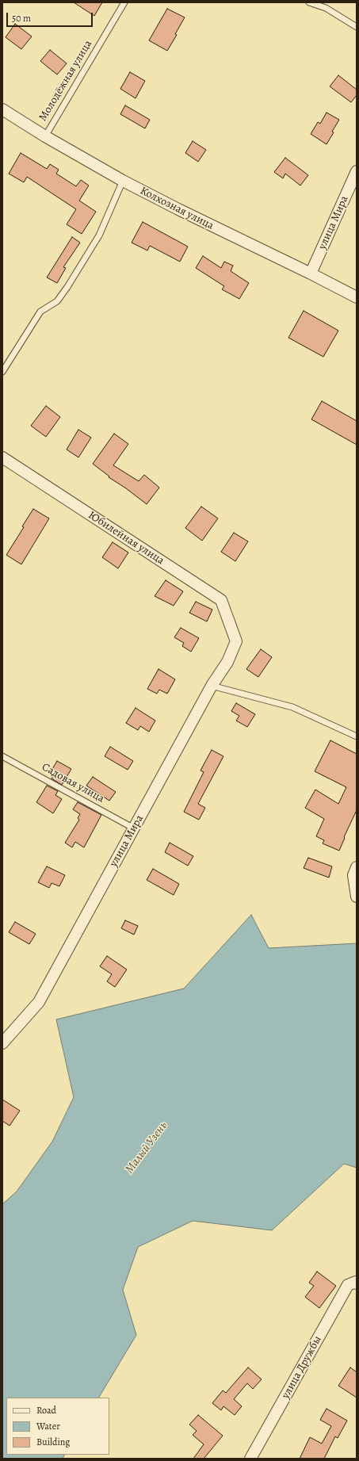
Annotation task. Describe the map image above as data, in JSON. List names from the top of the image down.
{
  "streets": {
    "street": [
      "Колхозная улица",
      "улица Мира",
      "Юбилейная улица",
      "улица Дружбы"
    ],
    "lane": ["Молодёжная улица", "Садовая улица"]
  },
  "crossings": [
    ["Молодёжная улица", "Колхозная улица"],
    ["Колхозная улица", "улица Мира"],
    ["улица Мира", "Юбилейная улица"],
    ["улица Мира", "Садовая улица"]
  ],
  "water": ["Малый Узень"],
  "legend": ["Road", "Water", "Building"],
  "scale_bar": "50 m"
}
